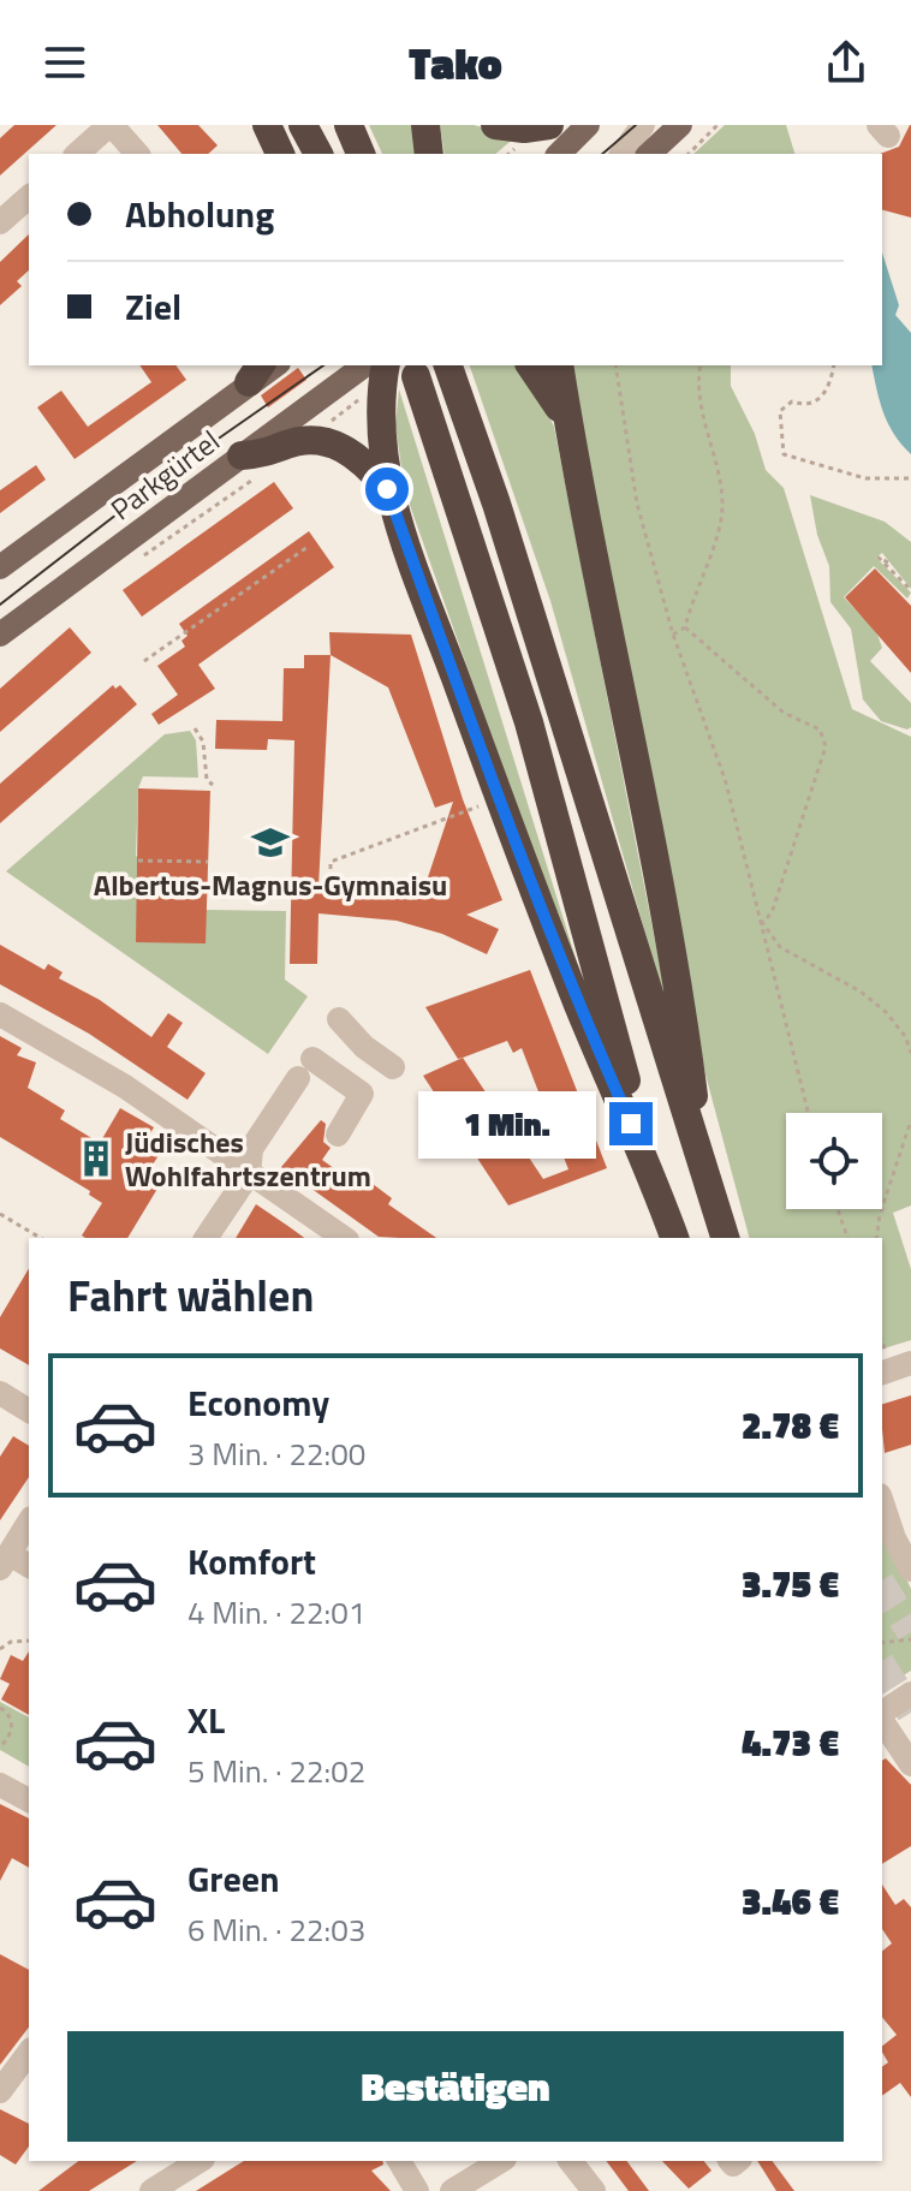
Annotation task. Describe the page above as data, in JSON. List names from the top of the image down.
{
  "streets": {
    "main road": ["Parkgürtel"]
  },
  "places": {
    "school or university": ["Albertus-Magnus-Gymnaisu"],
    "building": ["Jüdisches Wohlfahrtszentrum"]
  },
  "page": {
    "header": "Tako",
    "banner": ["Abholung", "Ziel"],
    "bubble": "1 Min.",
    "heading": "Fahrt wählen",
    "list": [
      {
        "name": "Economy",
        "note": "3 Min. · 22:00",
        "value": "2.78 €"
      },
      {
        "name": "Komfort",
        "note": "4 Min. · 22:01",
        "value": "3.75 €"
      },
      {
        "name": "XL",
        "note": "5 Min. · 22:02",
        "value": "4.73 €"
      },
      {
        "name": "Green",
        "note": "6 Min. · 22:03",
        "value": "3.46 €"
      }
    ],
    "buttons": "Bestätigen"
  }
}
